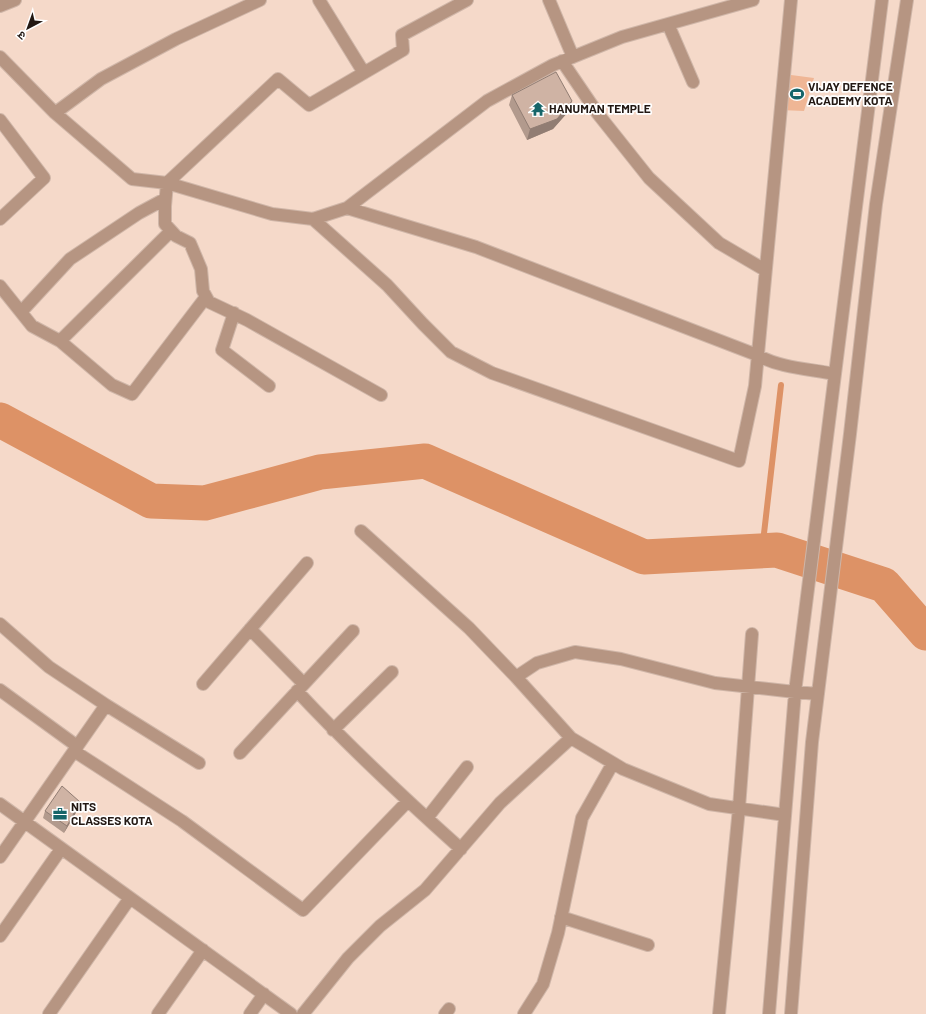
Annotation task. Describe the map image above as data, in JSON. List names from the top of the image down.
{
  "places": {
    "sports": ["VIJAY DEFENCE ACADEMY KOTA"],
    "temple": ["HANUMAN TEMPLE"],
    "office": ["NITS CLASSES KOTA"]
  },
  "north": "bottom left"
}
